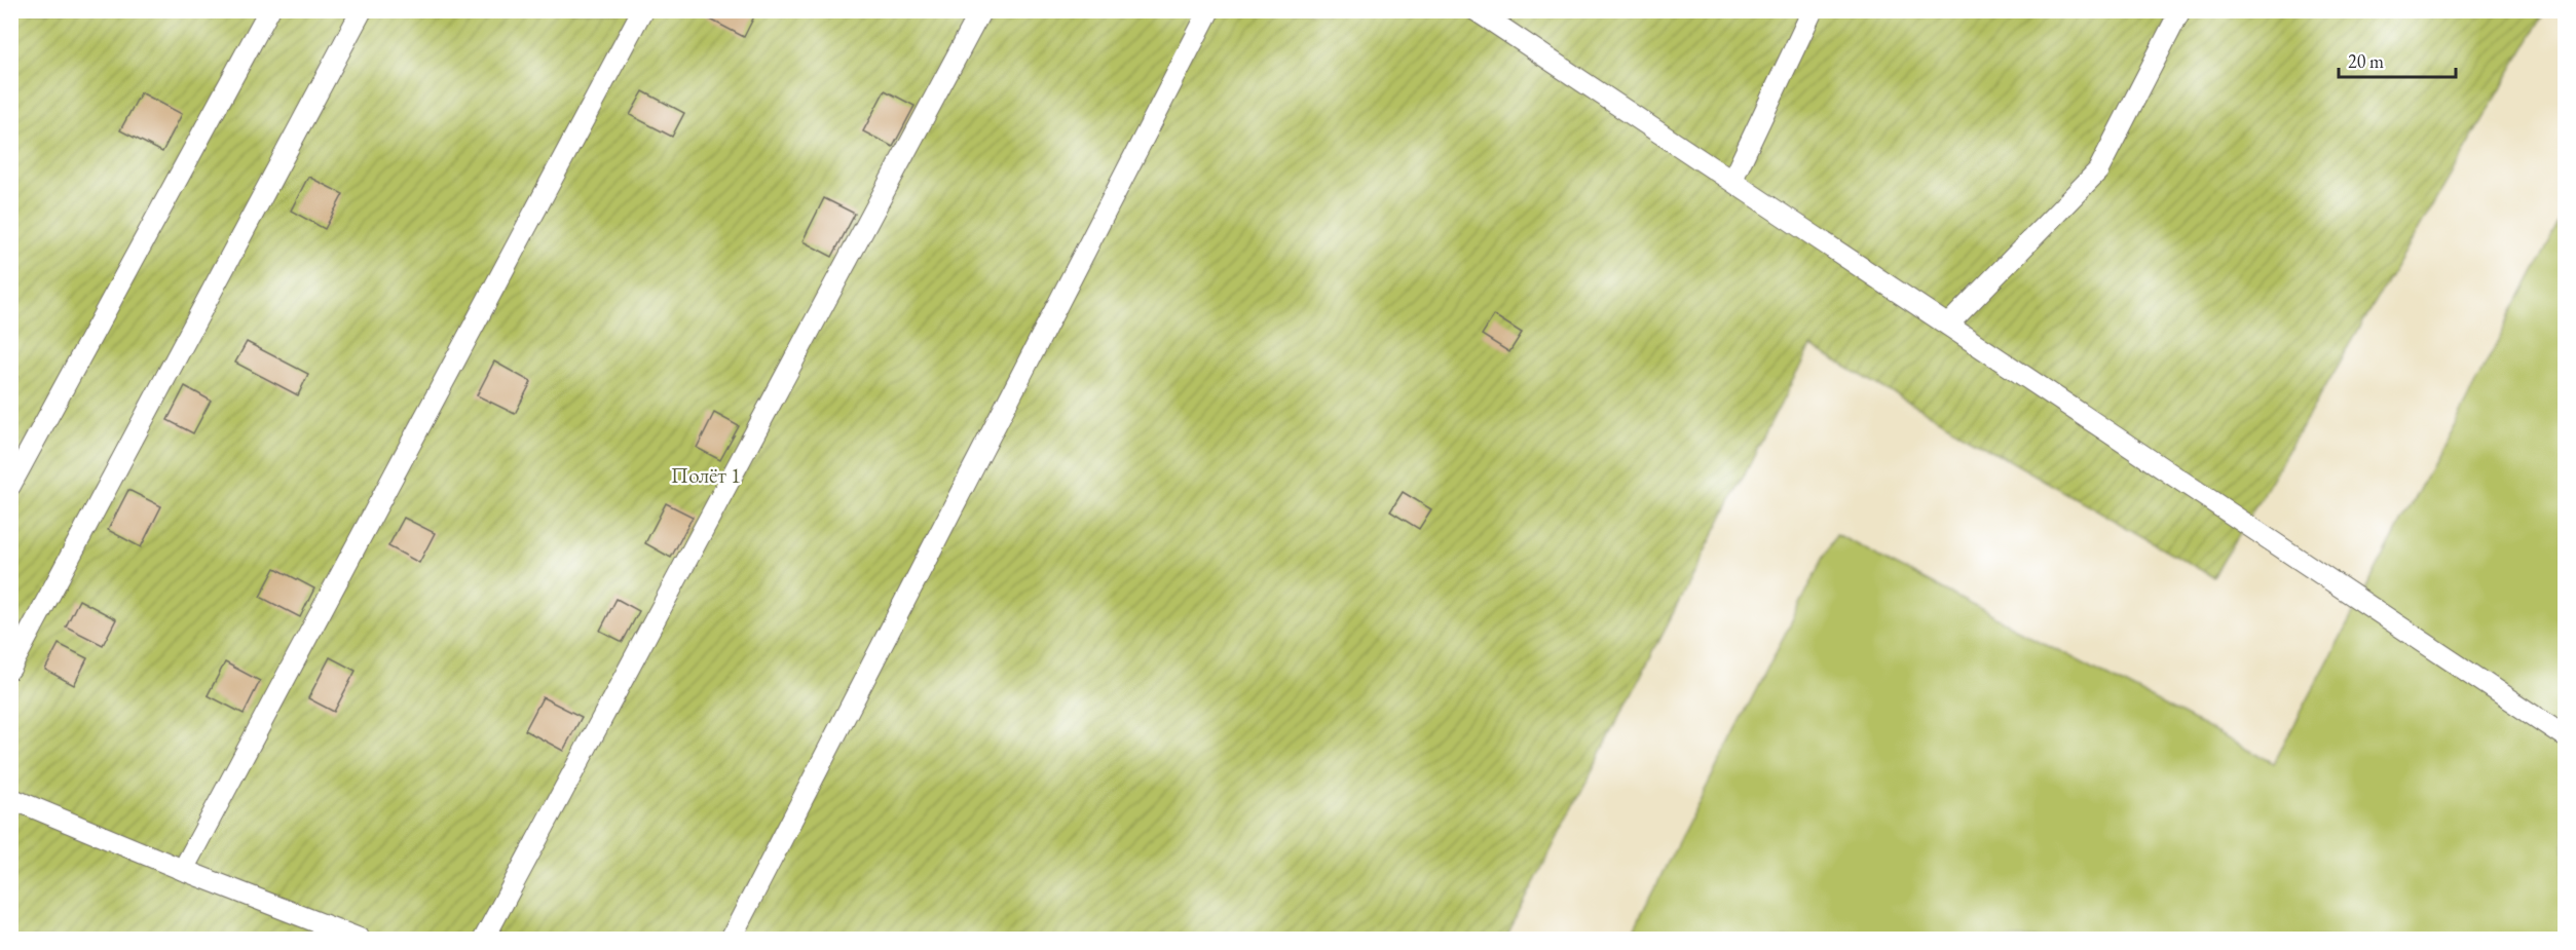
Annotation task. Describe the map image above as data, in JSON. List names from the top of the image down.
{
  "parks": ["Полёт 1"],
  "scale_bar": "20 m"
}
